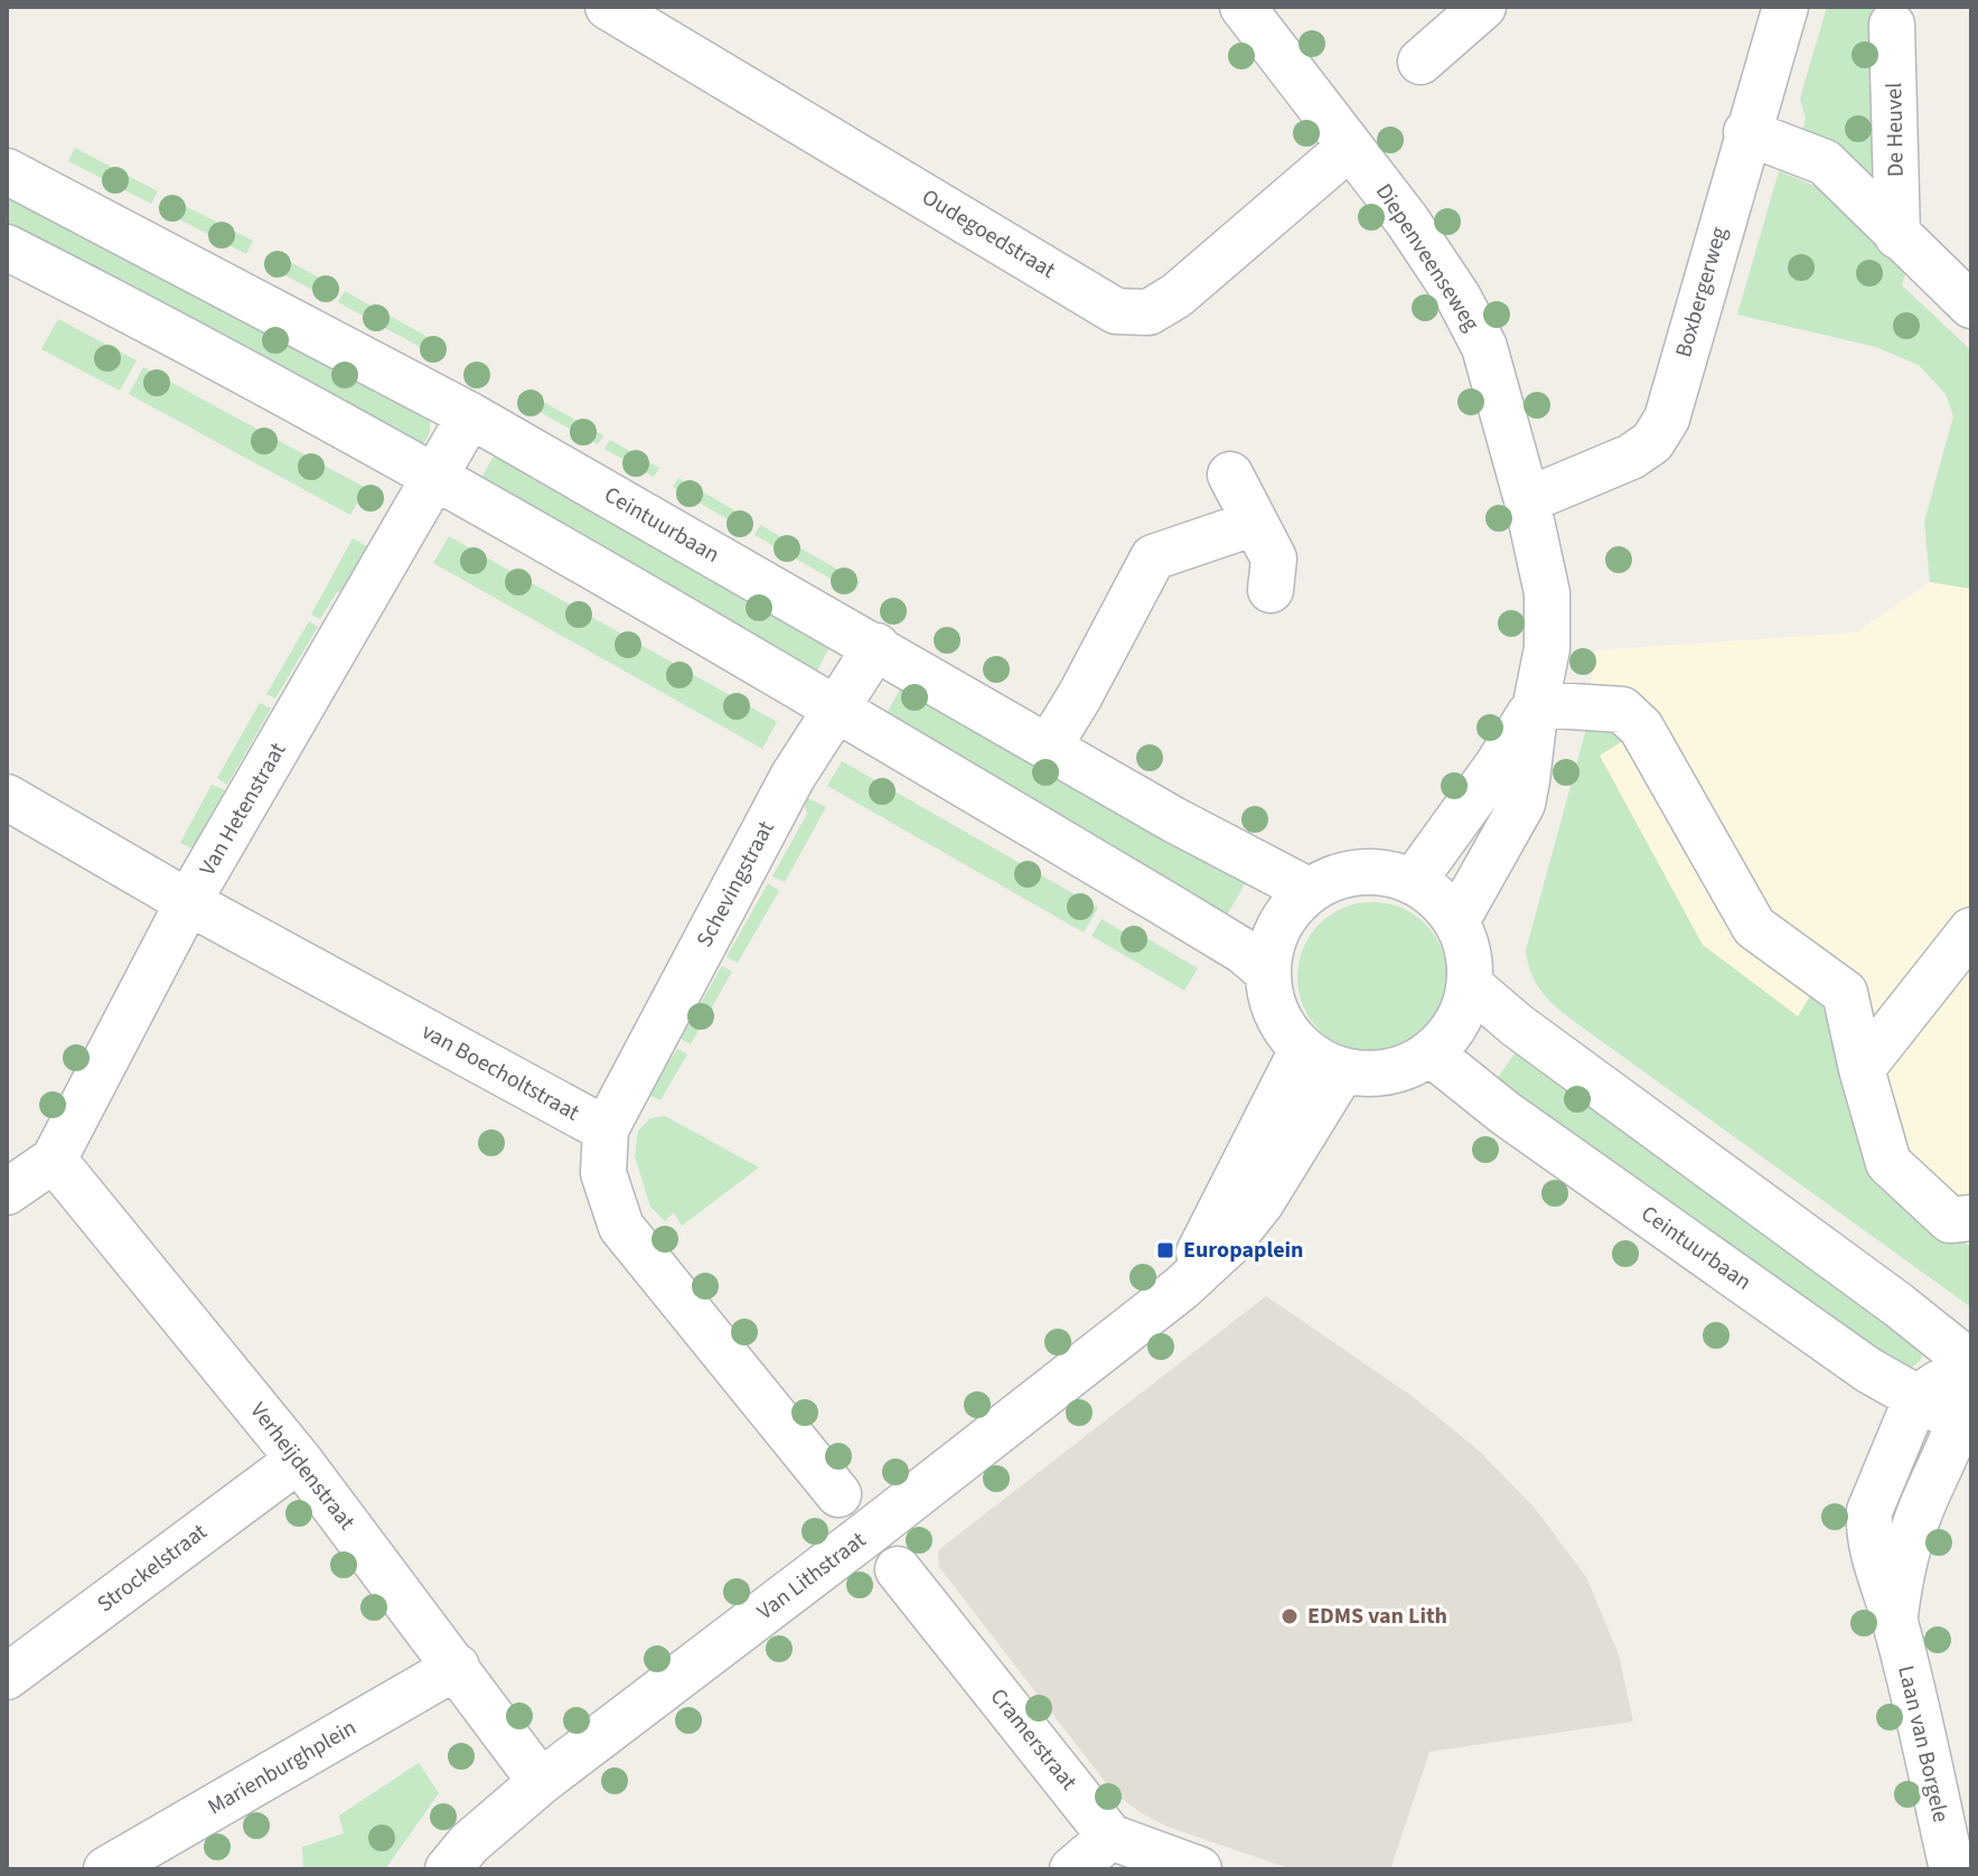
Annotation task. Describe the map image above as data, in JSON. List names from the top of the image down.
{
  "streets": {
    "street": [
      "De Heuvel",
      "Oudegoedstraat",
      "Diepenveenseweg",
      "Boxbergerweg",
      "Ceintuurbaan",
      "Van Hetenstraat",
      "Schevingstraat",
      "van Boecholtstraat",
      "Verheijdenstraat",
      "Strockelstraat",
      "Van Lithstraat",
      "Cramerstraat",
      "Laan van Borgele",
      "Marienburghplein"
    ]
  },
  "crossings": [
    ["De Heuvel", "Boxbergerweg"],
    ["Oudegoedstraat", "Diepenveenseweg"],
    ["Diepenveenseweg", "Boxbergerweg"],
    ["Diepenveenseweg", "Ceintuurbaan"],
    ["Diepenveenseweg", "Van Lithstraat"],
    ["Ceintuurbaan", "Van Hetenstraat"],
    ["Ceintuurbaan", "Schevingstraat"],
    ["Ceintuurbaan", "Van Lithstraat"],
    ["Ceintuurbaan", "Laan van Borgele"],
    ["Van Hetenstraat", "van Boecholtstraat"],
    ["Van Hetenstraat", "Verheijdenstraat"],
    ["Schevingstraat", "van Boecholtstraat"],
    ["Verheijdenstraat", "Strockelstraat"],
    ["Verheijdenstraat", "Van Lithstraat"],
    ["Verheijdenstraat", "Marienburghplein"]
  ],
  "places": {
    "transit": ["Europaplein"],
    "other": ["EDMS van Lith"]
  }
}
